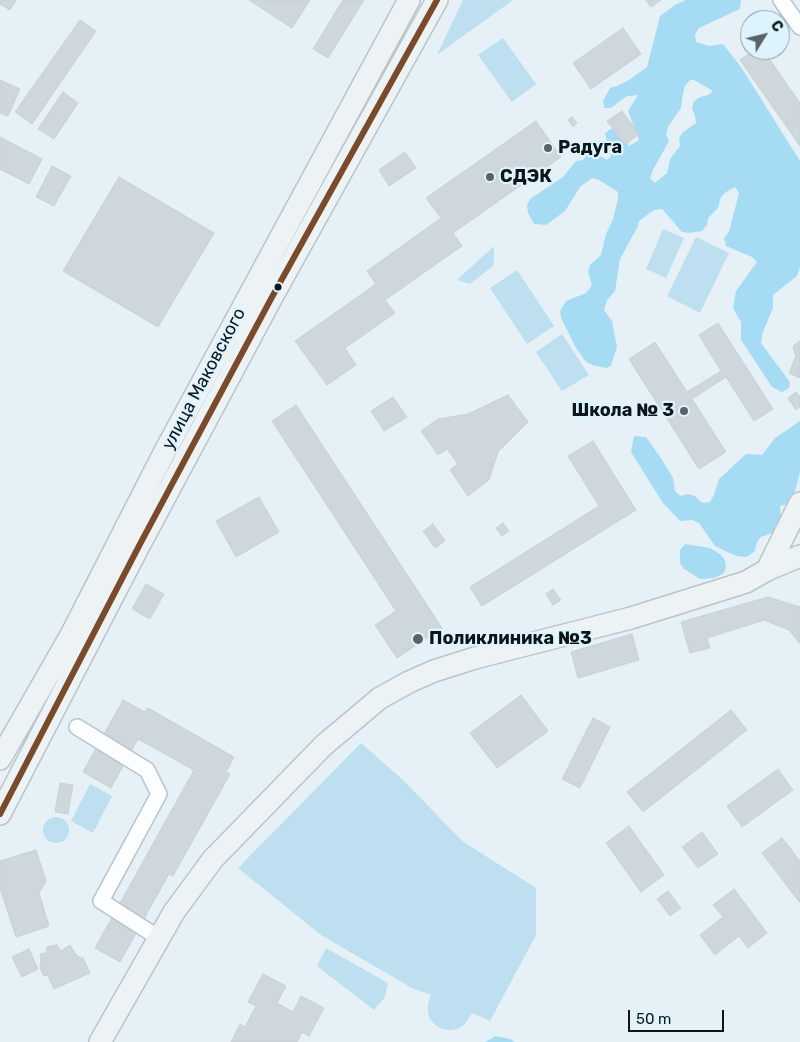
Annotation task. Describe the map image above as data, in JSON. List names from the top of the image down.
{
  "streets": {
    "main road": ["улица Маковского"]
  },
  "places": [
    "Радуга",
    "СДЭК",
    "Школа № 3",
    "Поликлиника №3"
  ],
  "scale_bar": "50 m",
  "north": "top right"
}
